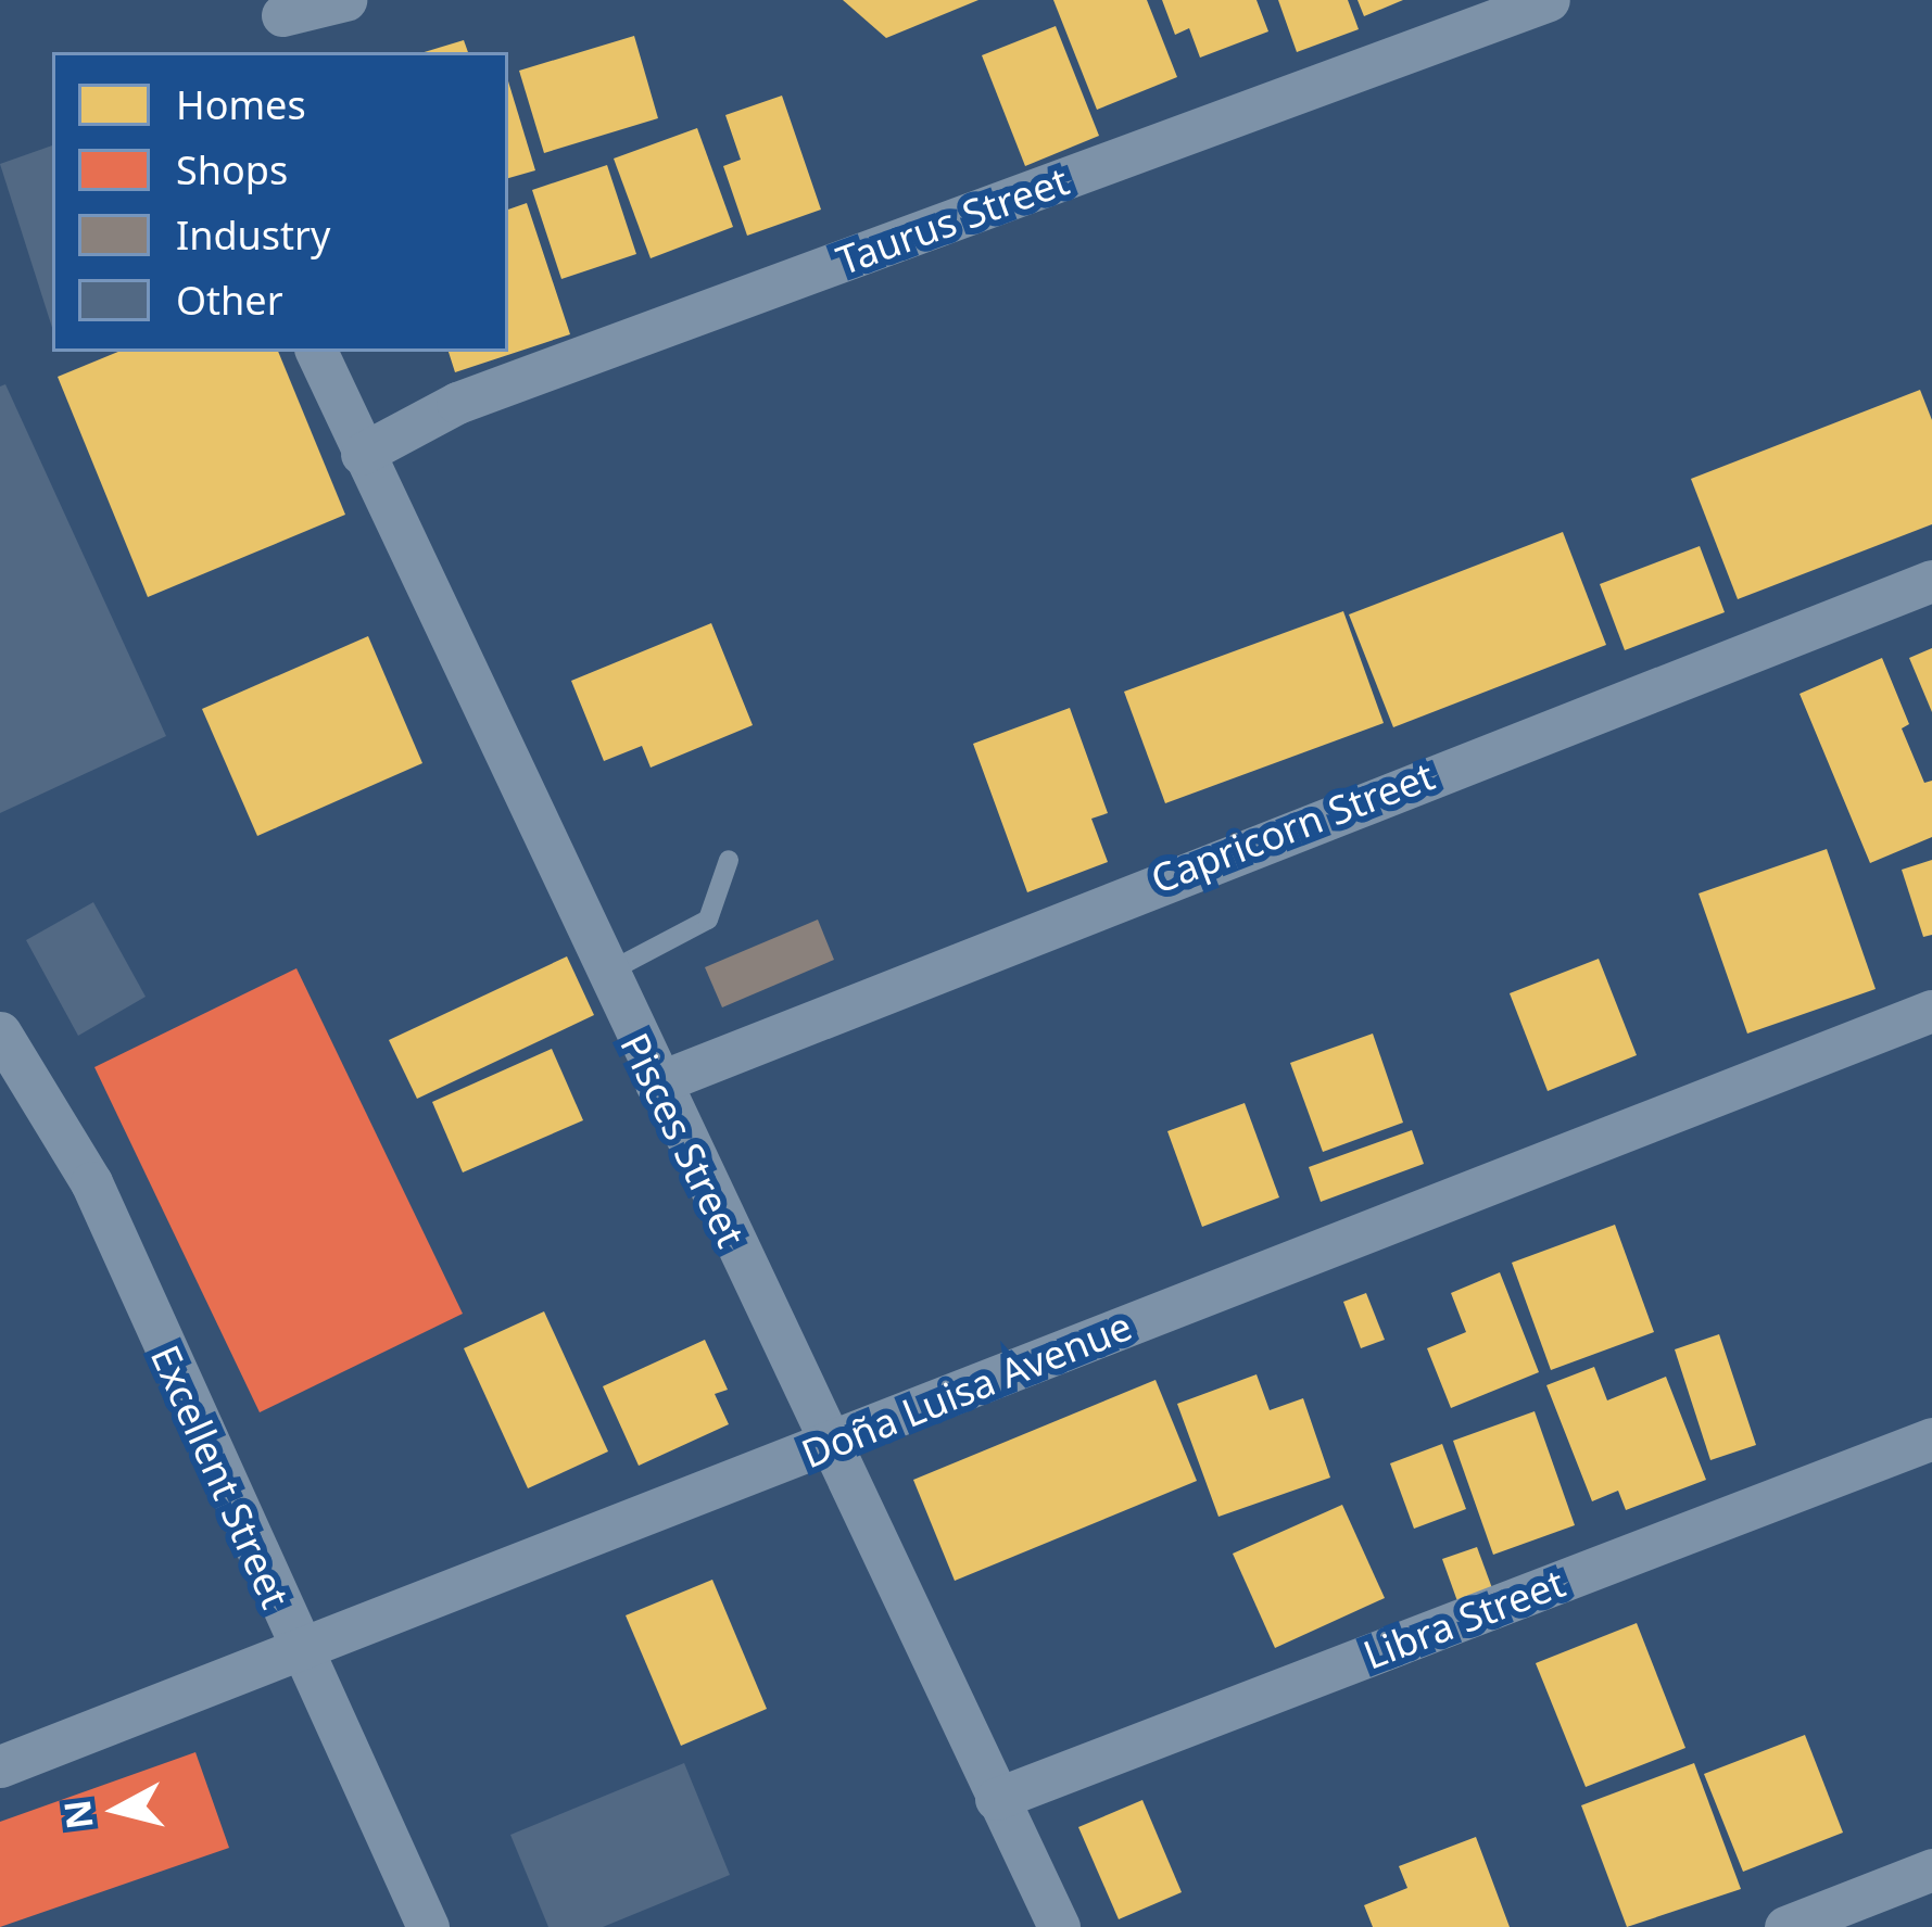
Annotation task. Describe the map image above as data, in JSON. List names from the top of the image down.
{
  "streets": {
    "street": [
      "Taurus Street",
      "Capricorn Street",
      "Pisces Street",
      "Doña Luisa Avenue",
      "Excellent Street",
      "Libra Street"
    ]
  },
  "crossings": [
    ["Taurus Street", "Pisces Street"],
    ["Capricorn Street", "Pisces Street"],
    ["Pisces Street", "Doña Luisa Avenue"],
    ["Pisces Street", "Libra Street"],
    ["Doña Luisa Avenue", "Excellent Street"]
  ],
  "legend": [
    "Homes",
    "Shops",
    "Industry",
    "Other"
  ],
  "north": "left"
}
